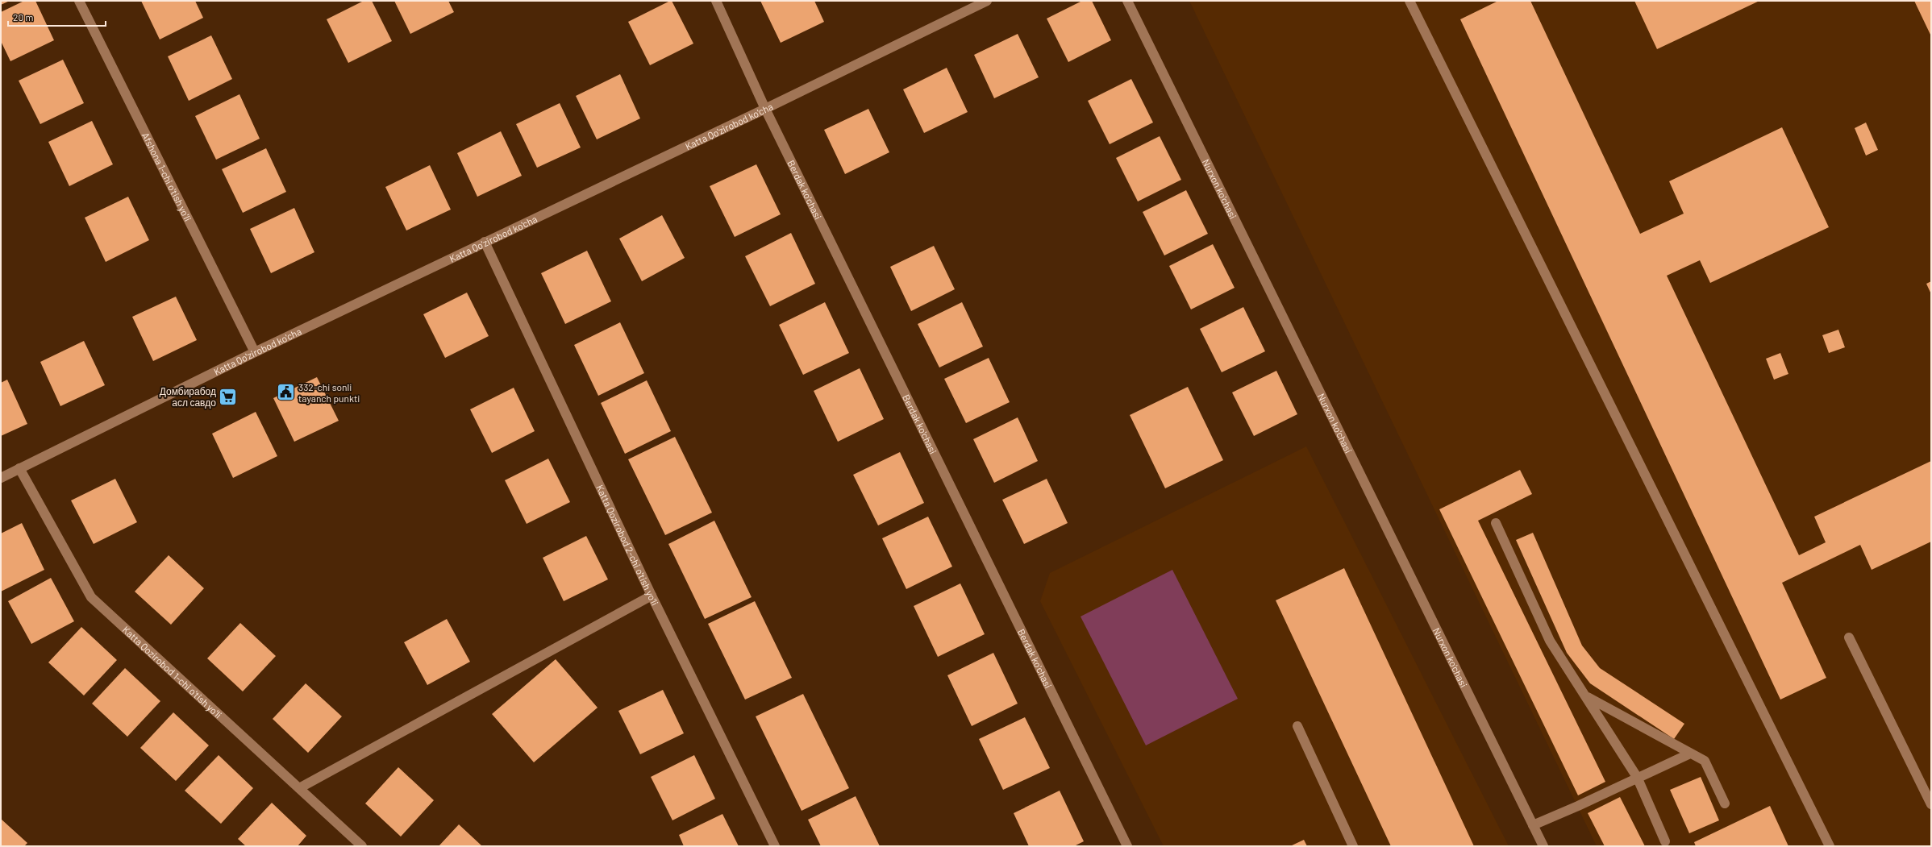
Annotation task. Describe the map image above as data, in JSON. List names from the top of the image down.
{
  "streets": {
    "street": [
      "Katta Qo'zirobod ko'cha",
      "Afshona 1-chi o'tish yo'li",
      "Berdak ko'chasi",
      "Nurxon ko'chasi",
      "Katta Qozirobod 2-chi o'tish yo'li",
      "Katta Qozirobod 1-chi o'tish yo'li"
    ]
  },
  "crossings": [
    ["Katta Qo'zirobod ko'cha", "Afshona 1-chi o'tish yo'li"],
    ["Katta Qo'zirobod ko'cha", "Berdak ko'chasi"],
    ["Katta Qo'zirobod ko'cha", "Katta Qozirobod 2-chi o'tish yo'li"],
    ["Katta Qo'zirobod ko'cha", "Katta Qozirobod 1-chi o'tish yo'li"]
  ],
  "places": {
    "public building": ["332-chi sonli tayanch punkti"],
    "supermarket": ["Домбирабод асл савдо"]
  },
  "scale_bar": "20 m"
}
